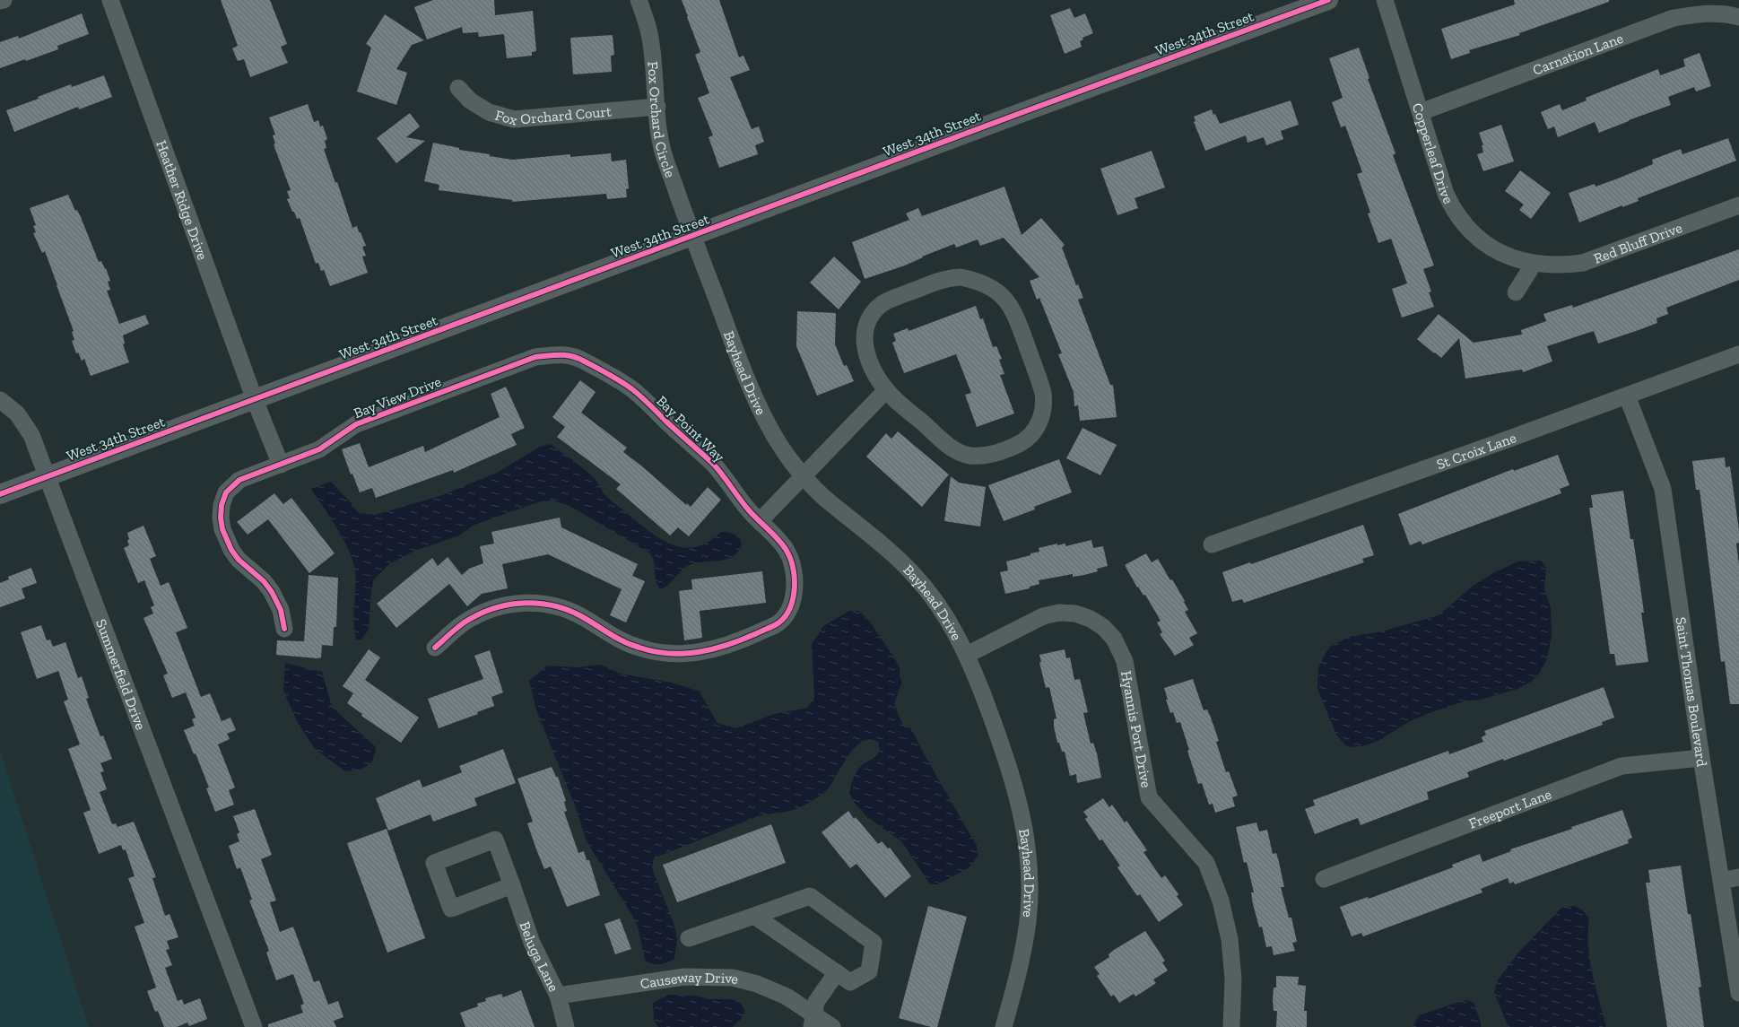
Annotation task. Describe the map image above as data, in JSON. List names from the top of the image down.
{
  "streets": {
    "street": [
      "West 34th Street",
      "Carnation Lane",
      "Fox Orchard Court",
      "Fox Orchard Circle",
      "Copperleaf Drive",
      "Heather Ridge Drive",
      "Red Bluff Drive",
      "Bayhead Drive",
      "Bay View Drive",
      "Bay Point Way",
      "St Croix Lane",
      "Summerfield Drive",
      "Saint Thomas Boulevard",
      "Hyannis Port Drive",
      "Freeport Lane",
      "Beluga Lane",
      "Causeway Drive"
    ]
  },
  "crossings": [
    ["West 34th Street", "Fox Orchard Circle"],
    ["West 34th Street", "Heather Ridge Drive"],
    ["West 34th Street", "Bayhead Drive"],
    ["West 34th Street", "Summerfield Drive"],
    ["Carnation Lane", "Copperleaf Drive"],
    ["Fox Orchard Court", "Fox Orchard Circle"],
    ["Fox Orchard Circle", "Bayhead Drive"],
    ["Copperleaf Drive", "Red Bluff Drive"],
    ["Bayhead Drive", "Hyannis Port Drive"],
    ["Bay View Drive", "Bay Point Way"],
    ["St Croix Lane", "Saint Thomas Boulevard"],
    ["Saint Thomas Boulevard", "Freeport Lane"],
    ["Beluga Lane", "Causeway Drive"]
  ]
}
